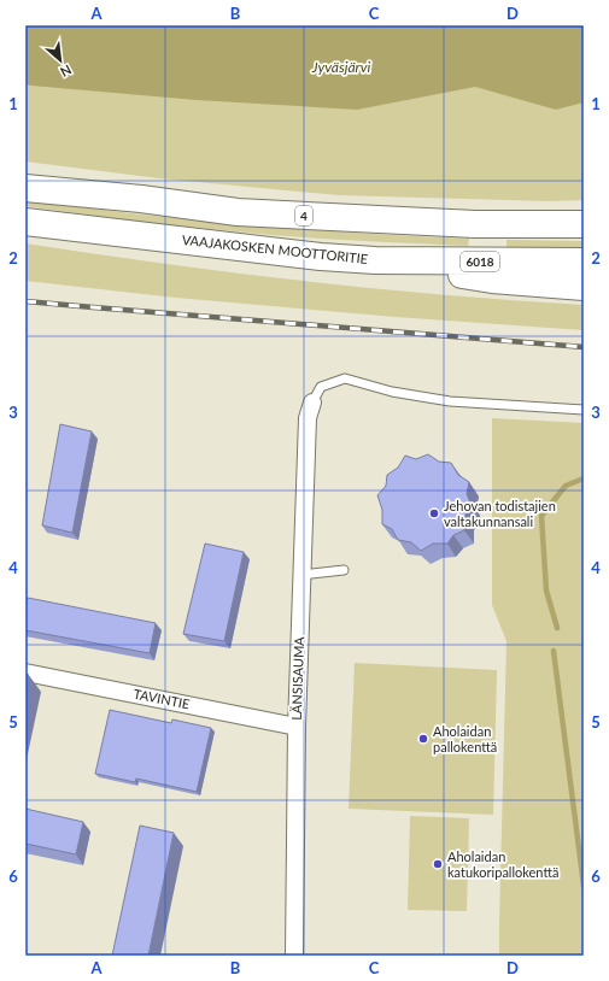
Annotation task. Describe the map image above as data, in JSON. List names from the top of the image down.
{
  "streets": {
    "highway": ["4", "VAAJAKOSKEN MOOTTORITIE", "6018"],
    "street": ["LÄNSISAUMA", "TAVINTIE"]
  },
  "crossings": [
    ["LÄNSISAUMA", "TAVINTIE"]
  ],
  "water": ["Jyväsjärvi"],
  "places": ["Jehovan todistajien valtakunnansali", "Aholaidan pallokenttä", "Aholaidan katukoripallokenttä"],
  "north": "bottom right",
  "grid": {
    "columns": [
      "A",
      "B",
      "C",
      "D"
    ],
    "rows": [
      "1",
      "2",
      "3",
      "4",
      "5",
      "6"
    ]
  }
}
